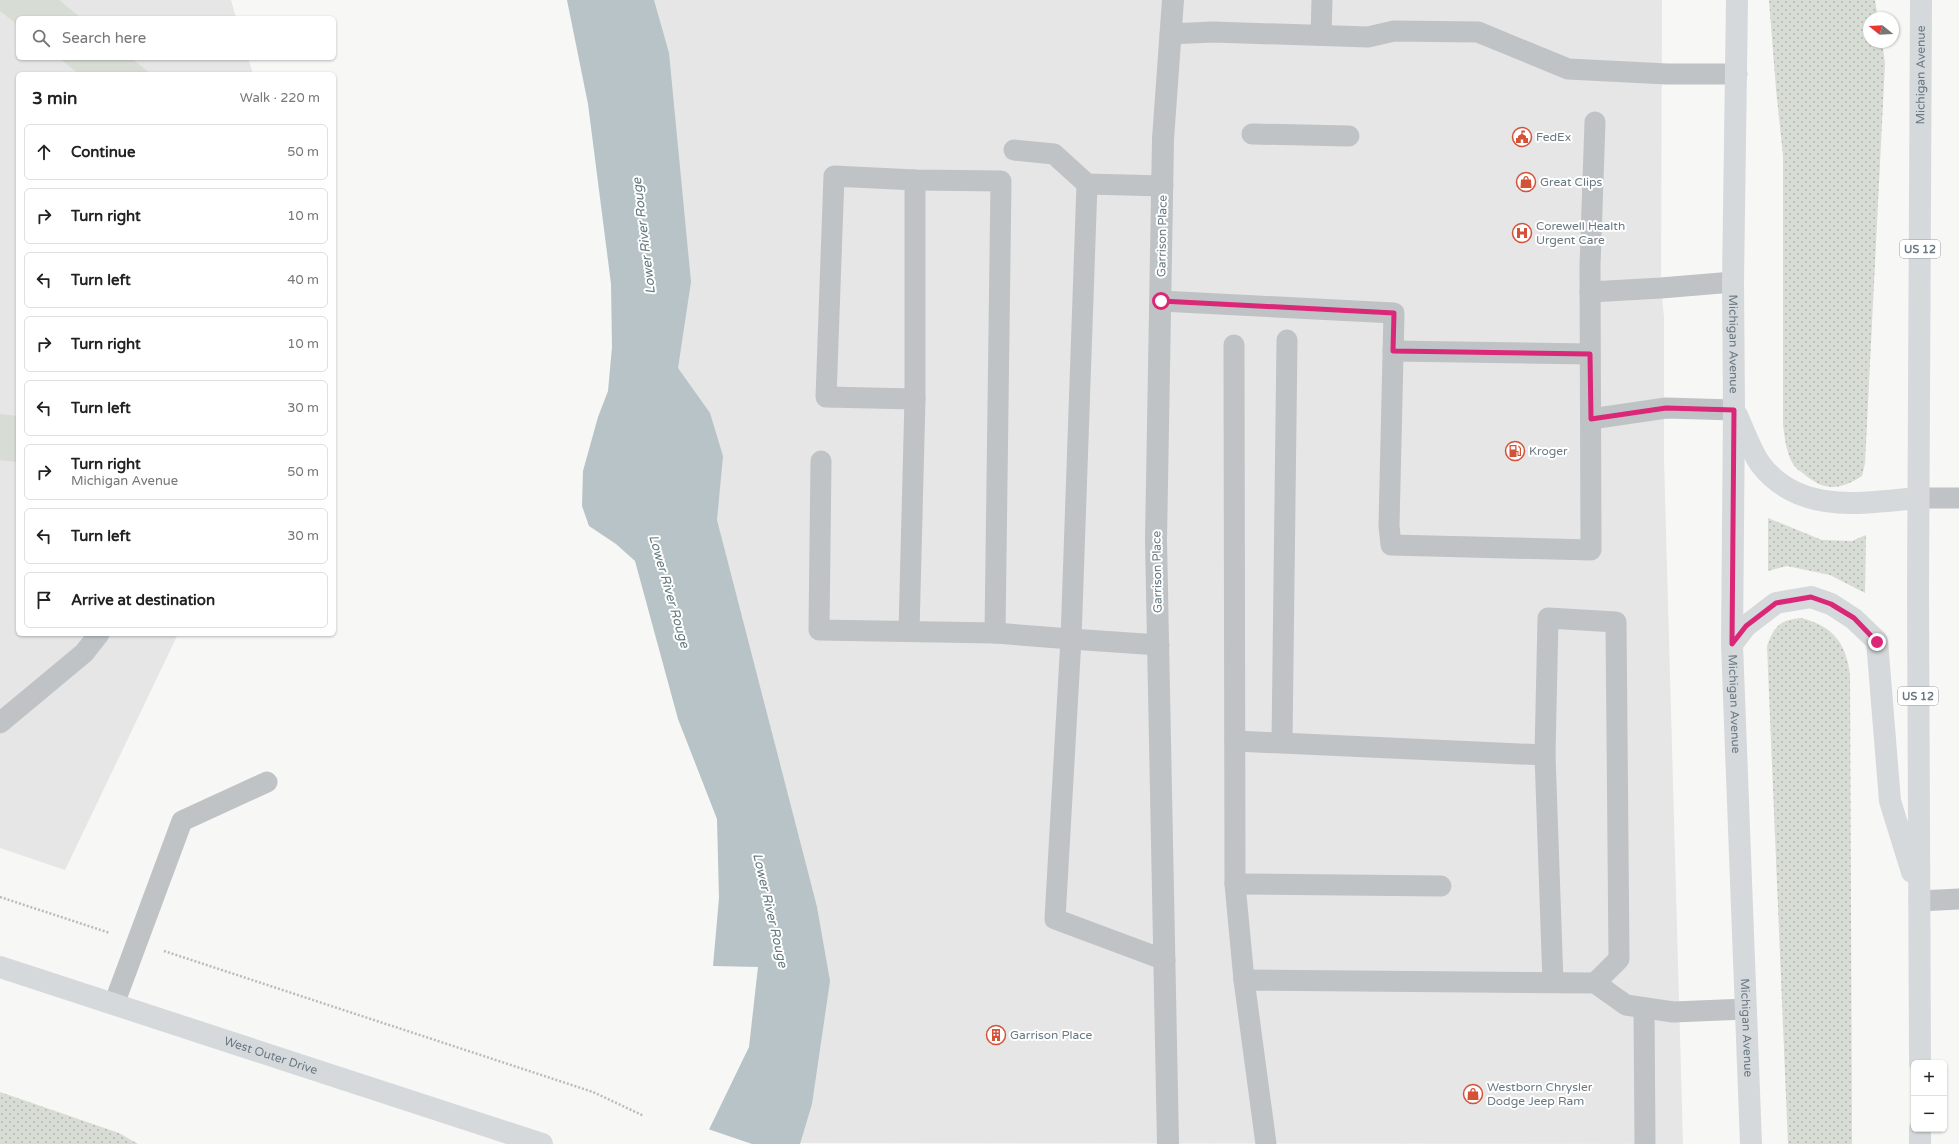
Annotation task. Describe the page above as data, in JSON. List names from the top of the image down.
{
  "streets": {
    "main road": ["Michigan Avenue", "US 12", "West Outer Drive"],
    "street": ["Garrison Place"]
  },
  "water": ["Lower River Rouge"],
  "places": {
    "public building": ["FedEx"],
    "shop": ["Great Clips", "Westborn Chrysler Dodge Jeep Ram"],
    "hospital": ["Corewell Health Urgent Care"],
    "fuel station": ["Kroger"],
    "building": ["Garrison Place"]
  },
  "north": "left",
  "page": {
    "search": "Search here",
    "heading": ["3 min", "Walk · 220 m"],
    "list": [
      ["Continue", "50 m"],
      ["Turn right", "10 m"],
      ["Turn left", "40 m"],
      ["Turn right", "10 m"],
      ["Turn left", "30 m"],
      ["Turn right", "Michigan Avenue", "50 m"],
      ["Turn left", "30 m"],
      "Arrive at destination"
    ],
    "map_buttons": ["+", "−"]
  }
}
